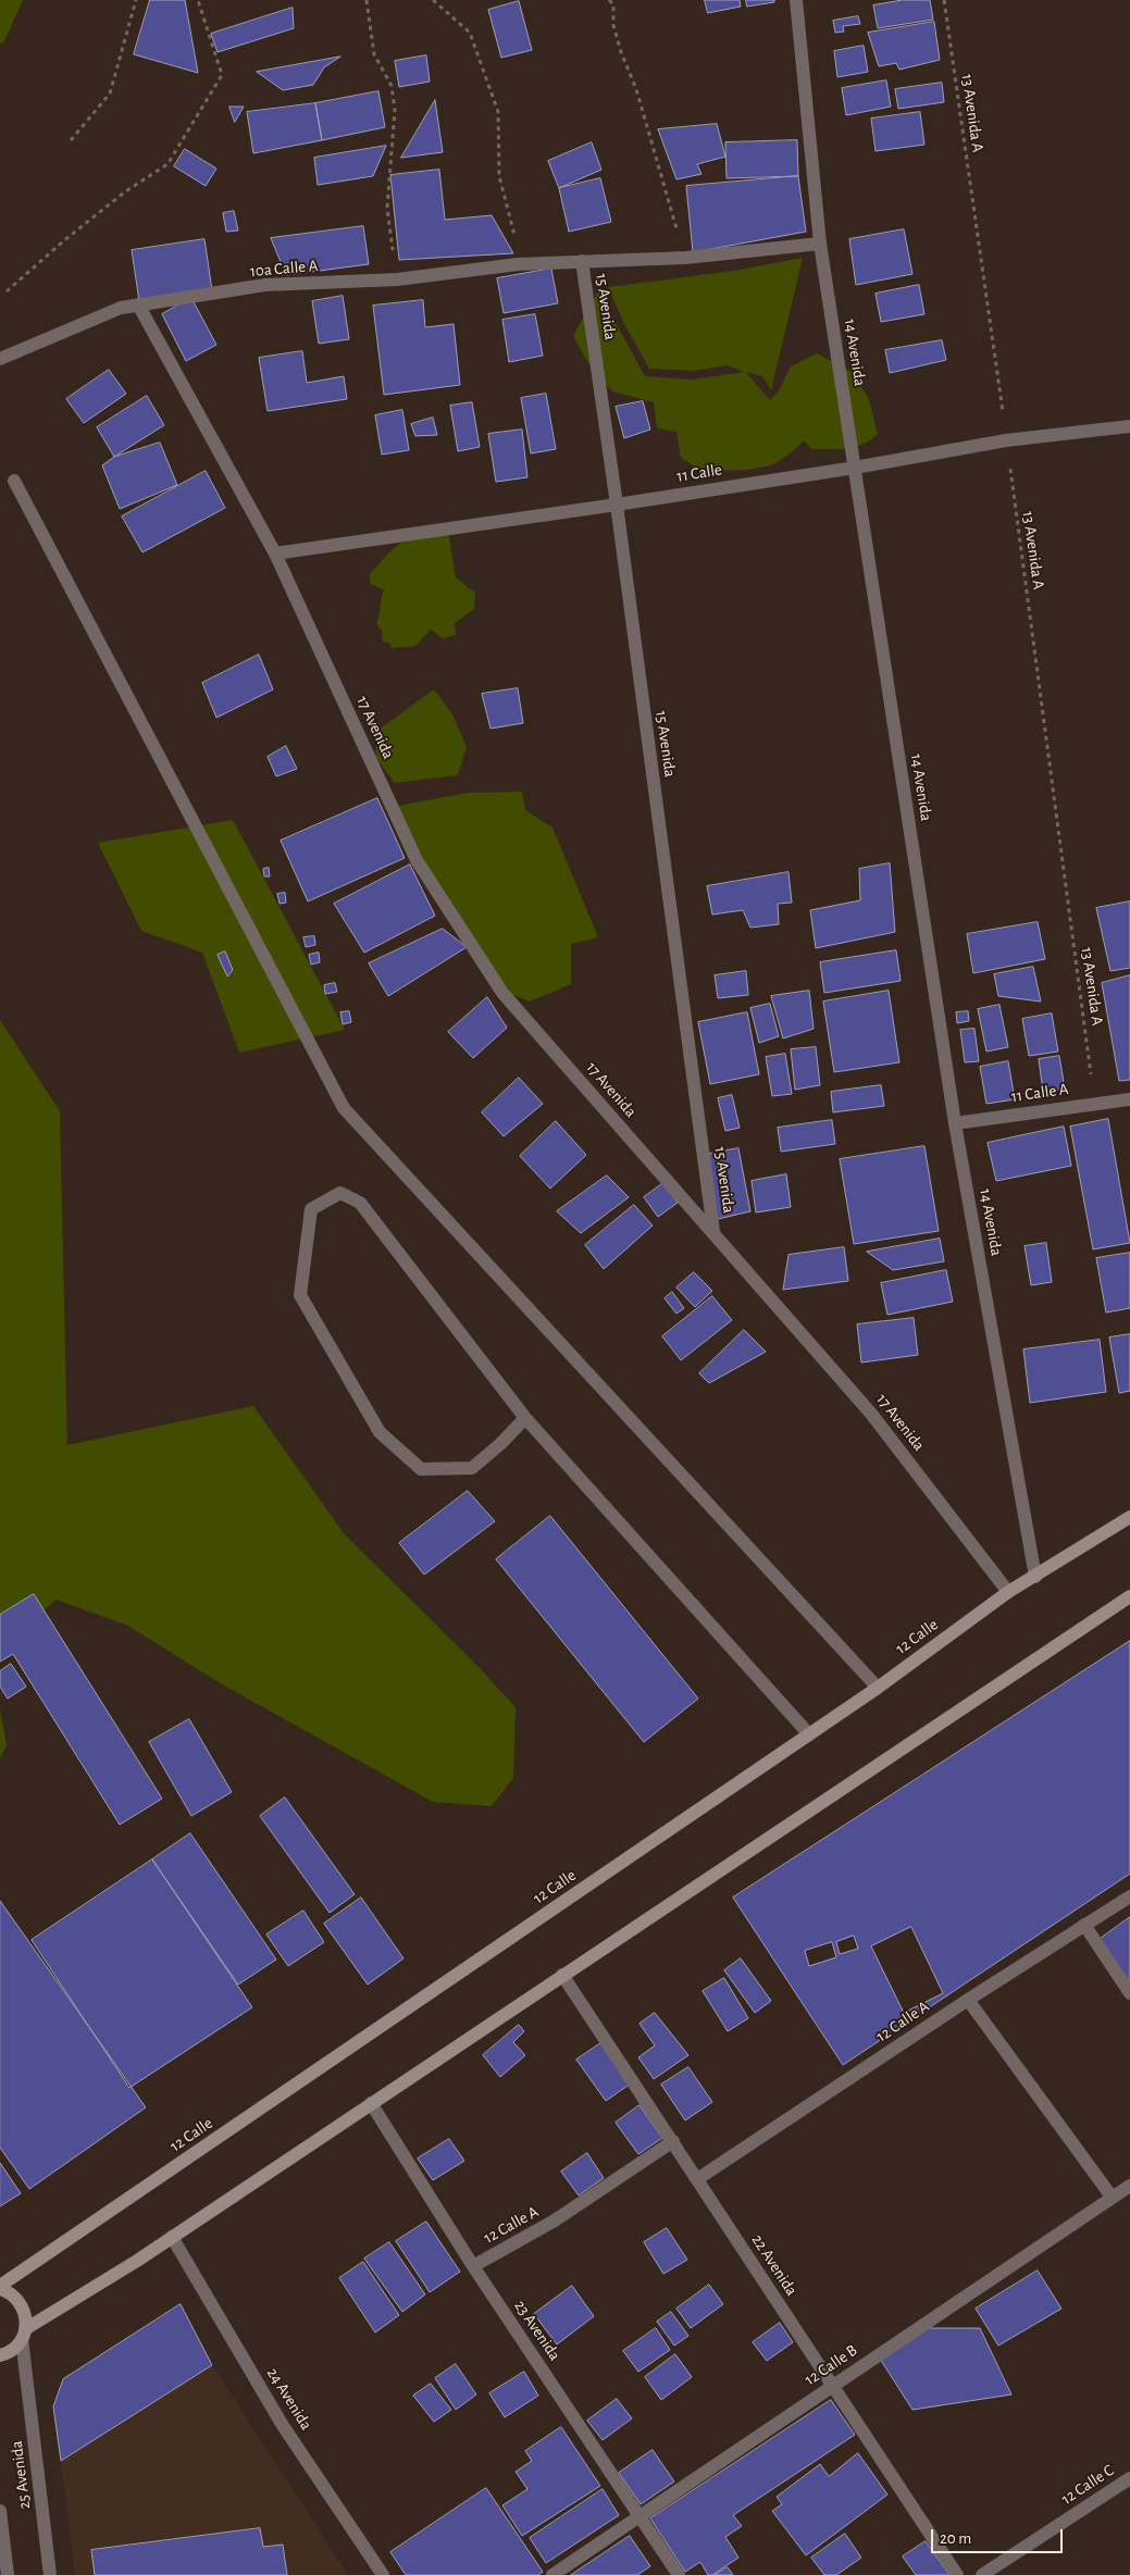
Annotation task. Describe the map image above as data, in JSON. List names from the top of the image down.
{
  "streets": {
    "main road": ["12 Calle"],
    "street": [
      "10a Calle A",
      "15 Avenida",
      "14 Avenida",
      "11 Calle",
      "17 Avenida",
      "11 Calle A",
      "12 Calle A",
      "22 Avenida",
      "23 Avenida",
      "12 Calle B",
      "24 Avenida",
      "25 Avenida",
      "12 Calle C"
    ],
    "path": ["13 Avenida A"]
  },
  "crossings": [
    ["13 Avenida A", "11 Calle"],
    ["13 Avenida A", "11 Calle A"],
    ["10a Calle A", "15 Avenida"],
    ["10a Calle A", "14 Avenida"],
    ["10a Calle A", "17 Avenida"],
    ["15 Avenida", "11 Calle"],
    ["15 Avenida", "17 Avenida"],
    ["14 Avenida", "11 Calle"],
    ["14 Avenida", "11 Calle A"],
    ["14 Avenida", "12 Calle"],
    ["11 Calle", "17 Avenida"],
    ["17 Avenida", "12 Calle"],
    ["12 Calle A", "22 Avenida"],
    ["12 Calle A", "23 Avenida"],
    ["22 Avenida", "12 Calle B"],
    ["23 Avenida", "12 Calle B"]
  ],
  "scale_bar": "20 m"
}
